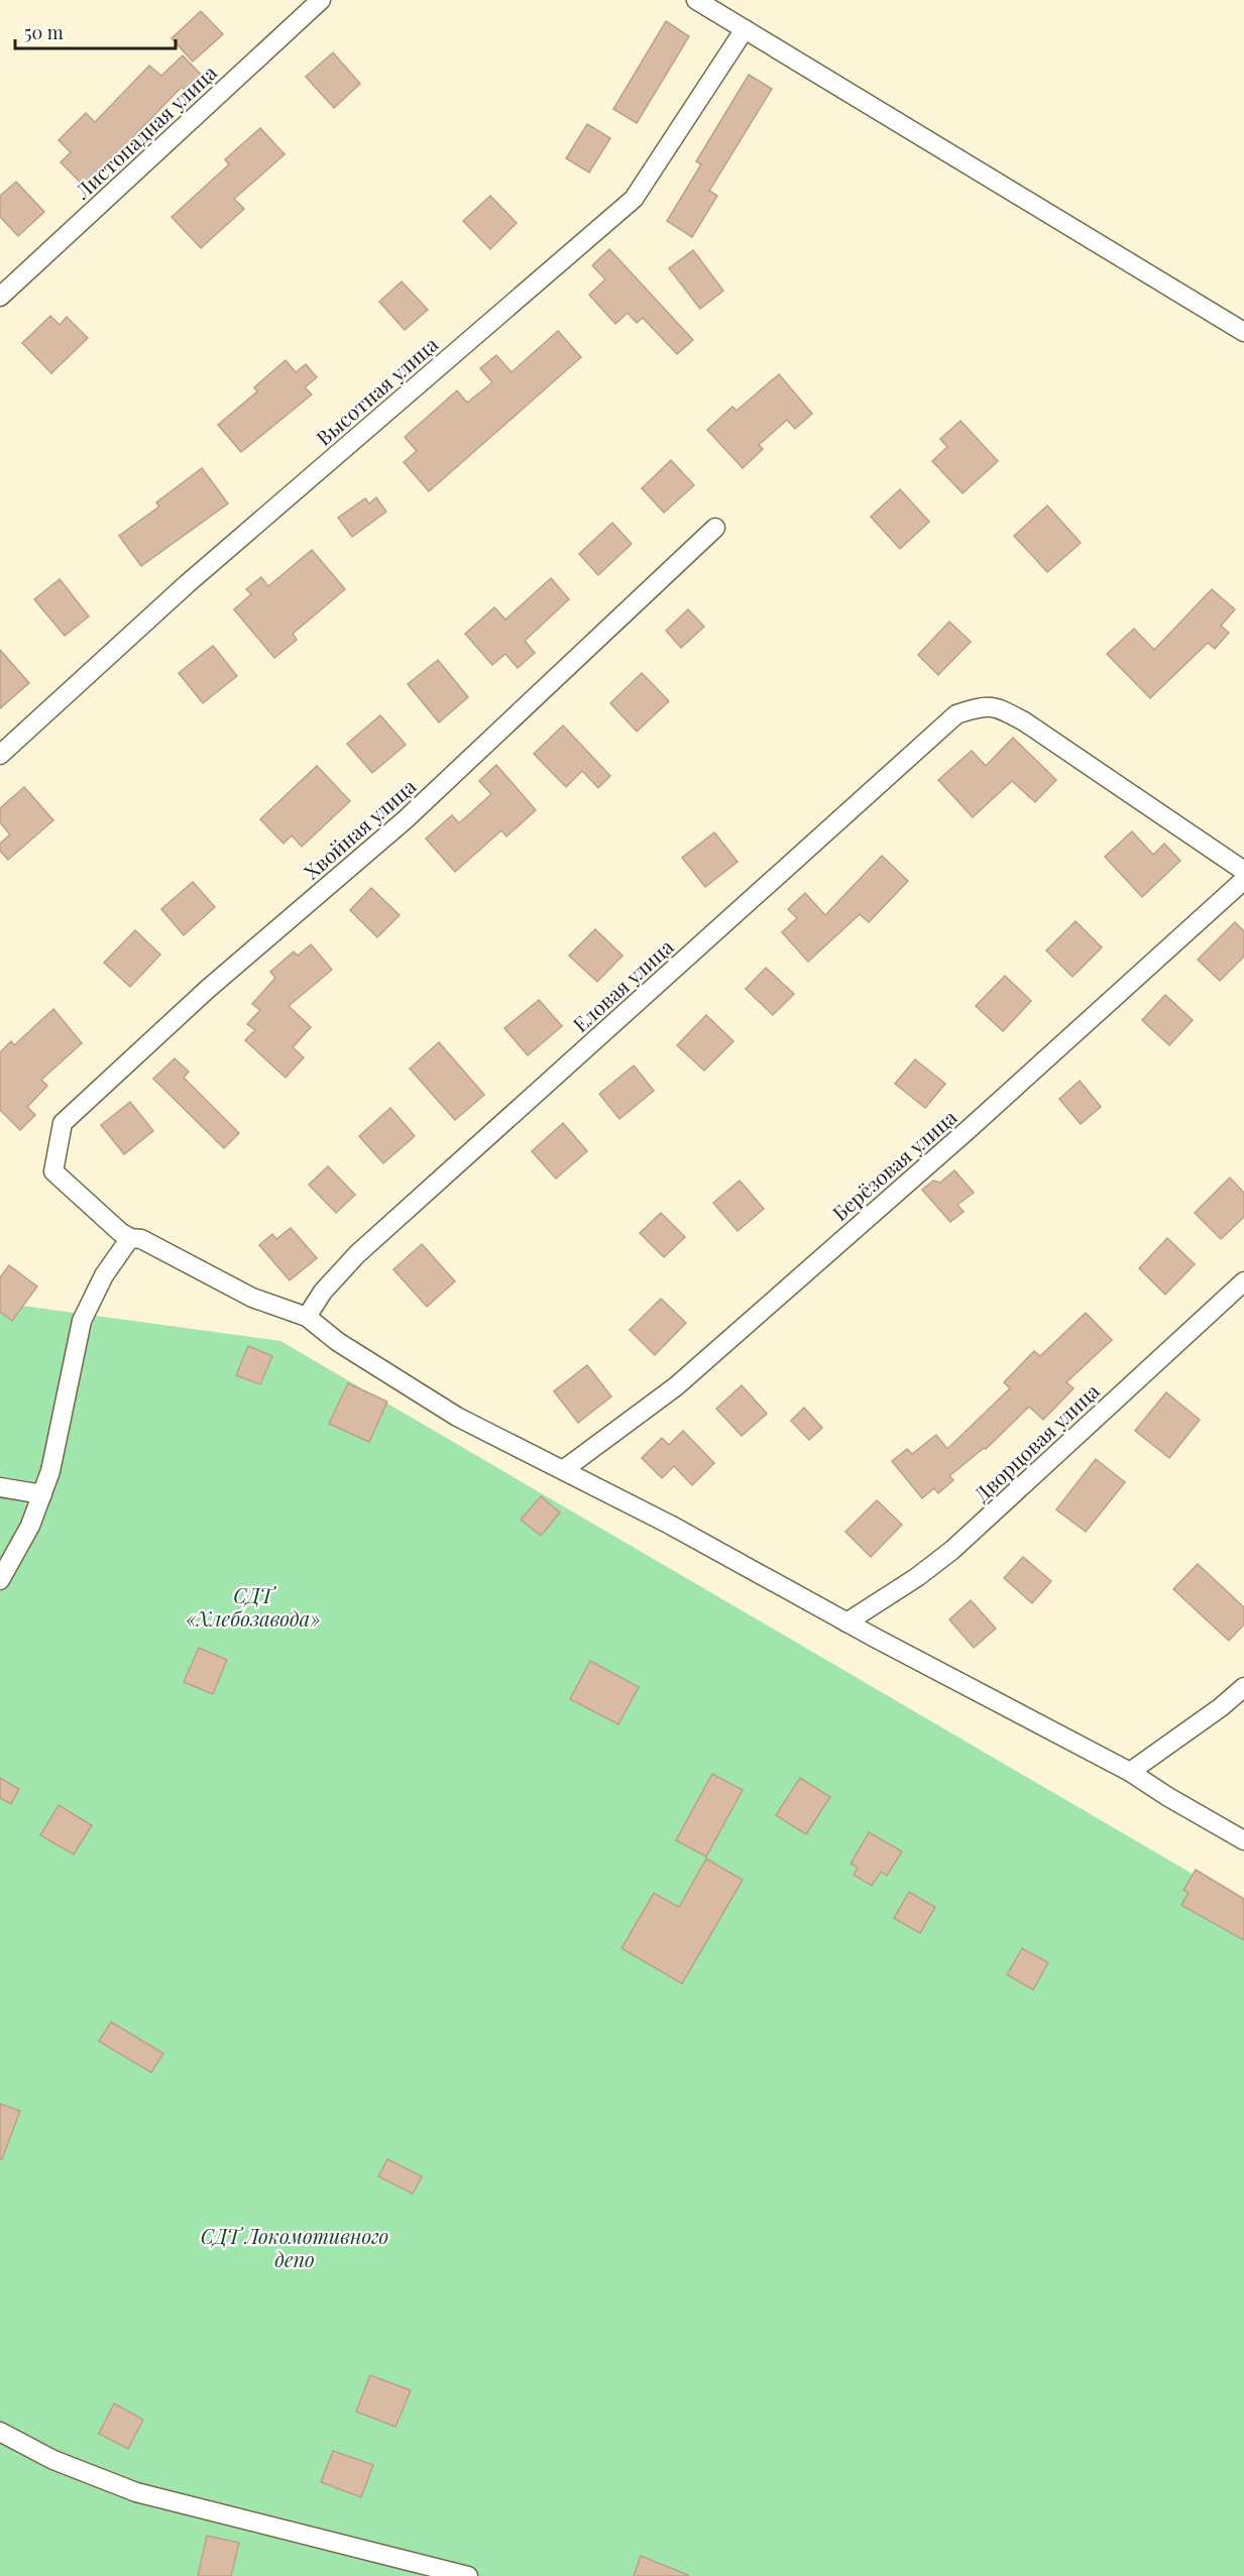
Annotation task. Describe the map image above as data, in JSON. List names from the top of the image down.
{
  "streets": {
    "street": [
      "Листопадная улица",
      "Высотная улица",
      "Хвойная улица",
      "Еловая улица",
      "Берёзовая улица",
      "Дворцовая улица"
    ]
  },
  "parks": ["СДТ «Хлебозавода»", "СДТ Локомотивного депо"],
  "scale_bar": "50 m"
}
